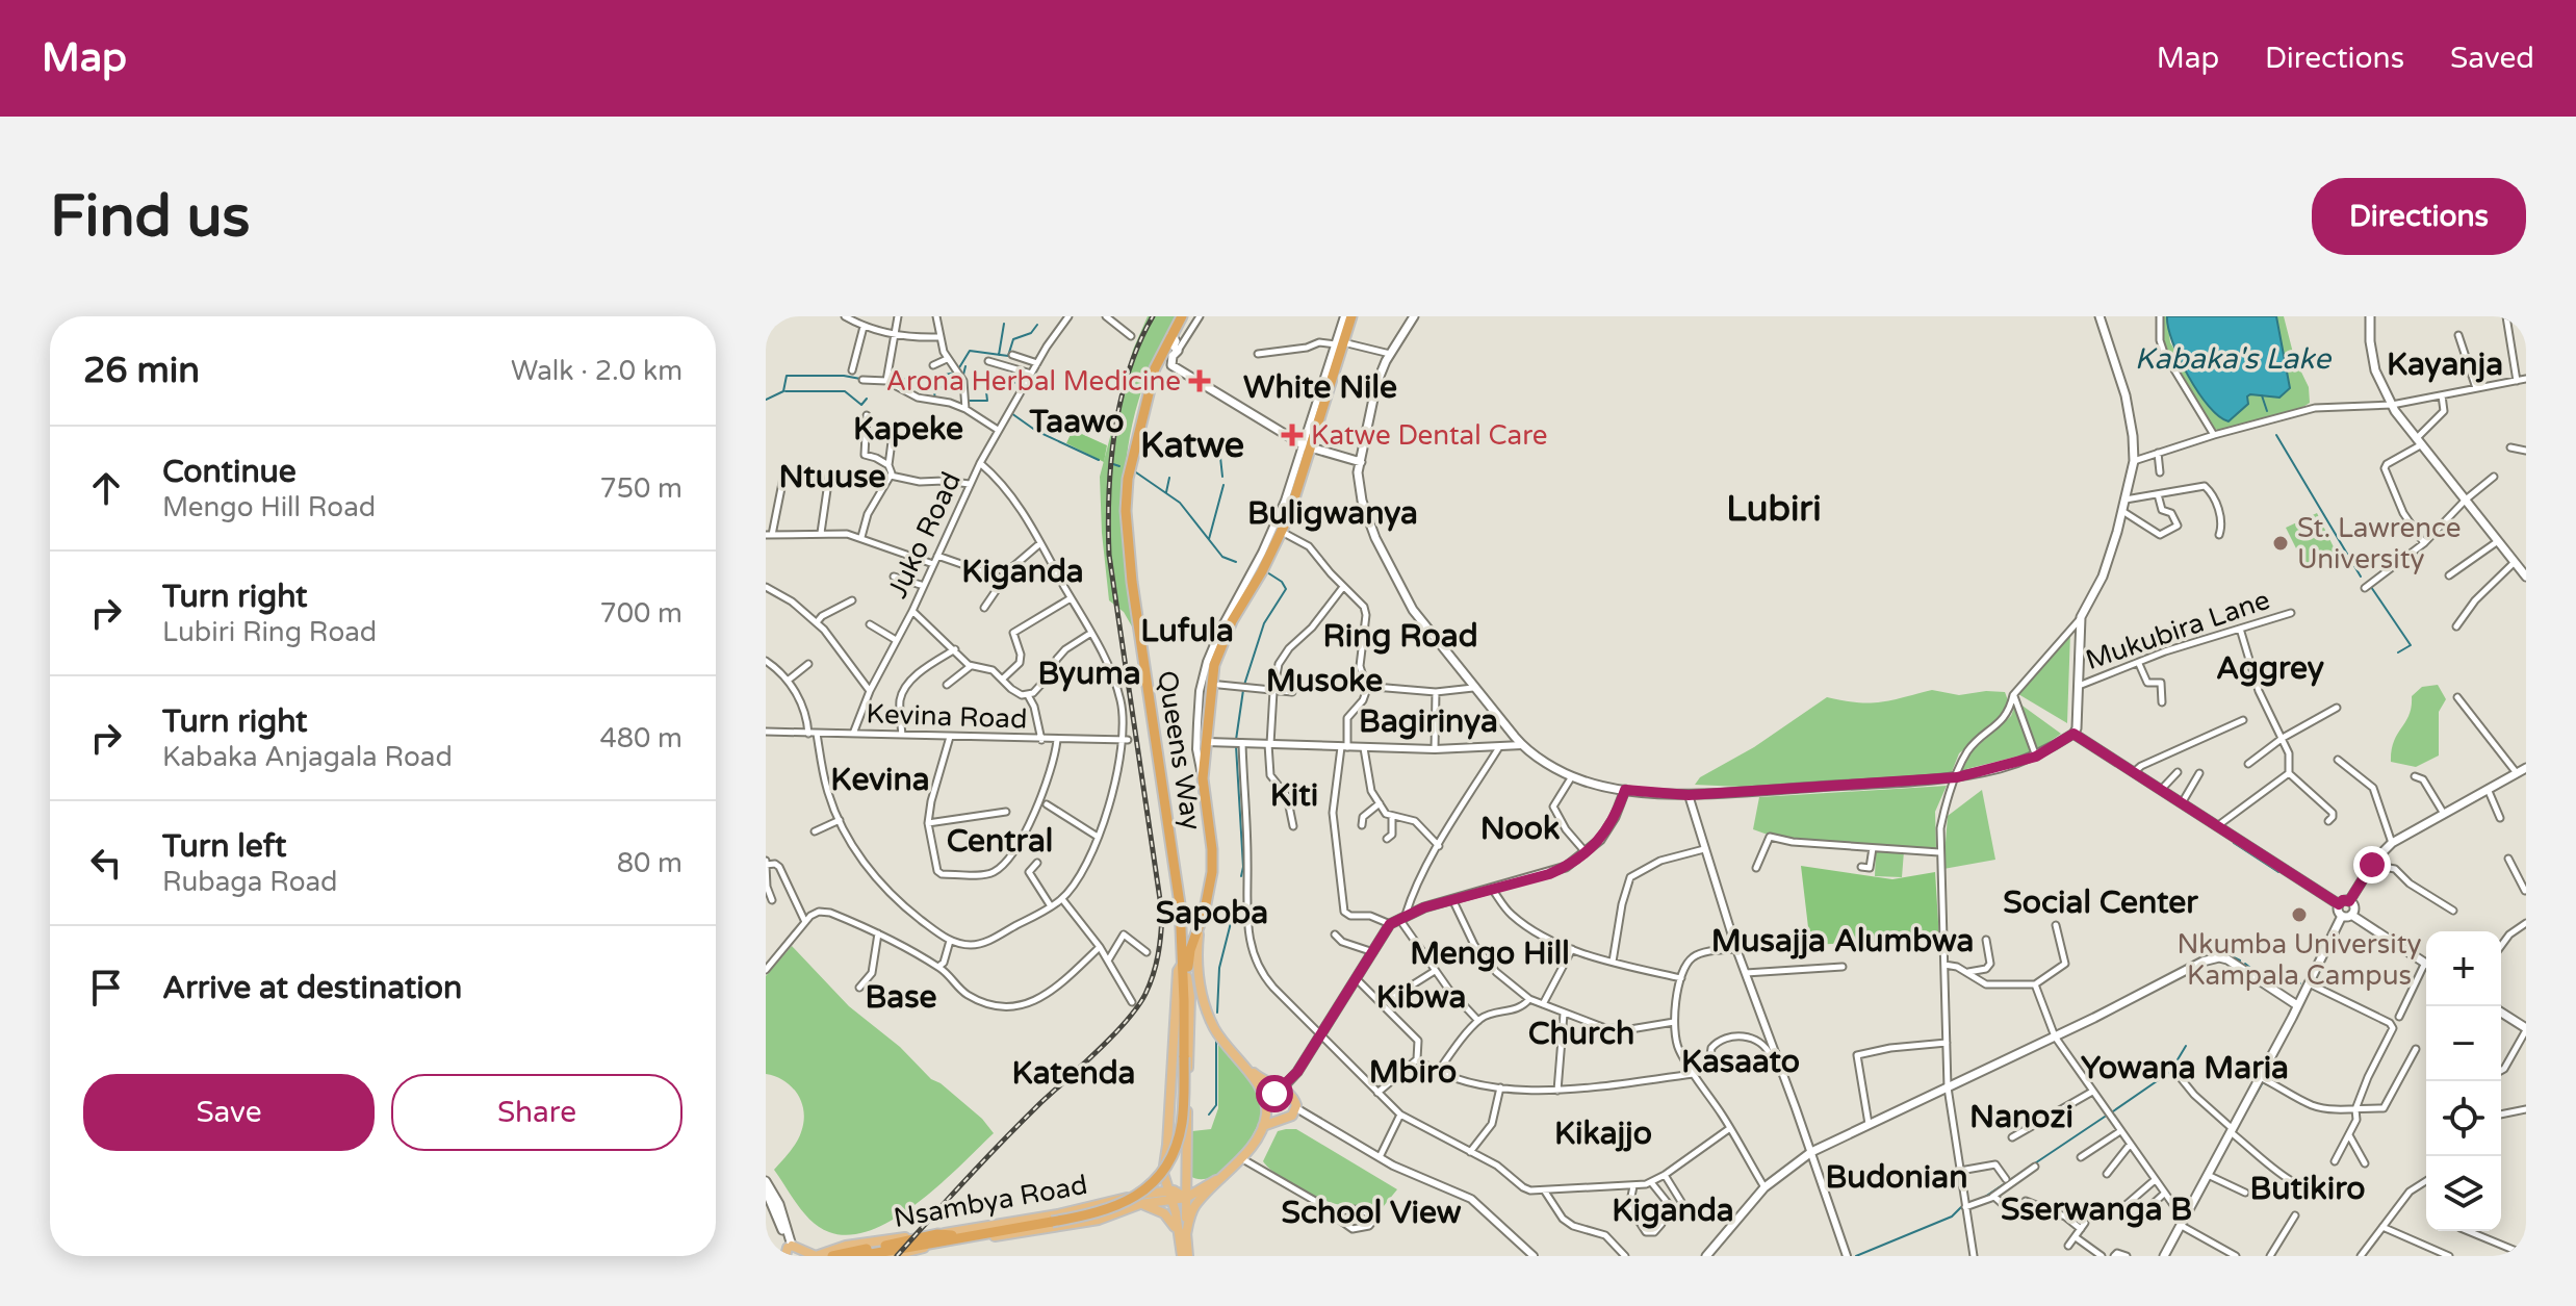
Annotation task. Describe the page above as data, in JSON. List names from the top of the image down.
{
  "streets": {
    "highway": ["Queens Way"],
    "main road": ["Nsambya Road"],
    "street": ["Juko Road", "Mukubira Lane", "Kevina Road"]
  },
  "crossings": [
    ["Juko Road", "Kevina Road"],
    ["Queens Way", "Nsambya Road"]
  ],
  "districts": [
    "Kayanja",
    "White Nile",
    "Taawo",
    "Kapeke",
    "Katwe",
    "Ntuuse",
    "Lubiri",
    "Buligwanya",
    "Kiganda",
    "Lufula",
    "Ring Road",
    "Aggrey",
    "Byuma",
    "Musoke",
    "Bagirinya",
    "Kevina",
    "Kiti",
    "Nook",
    "Central",
    "Social Center",
    "Sapoba",
    "Musajja Alumbwa",
    "Mengo Hill",
    "Base",
    "Kibwa",
    "Church",
    "Kasaato",
    "Yowana Maria",
    "Mbiro",
    "Katenda",
    "Nanozi",
    "Kikajjo",
    "Budonian",
    "Butikiro",
    "Sserwanga B",
    "Kiganda",
    "School View"
  ],
  "water": ["Kabaka's Lake"],
  "places": {
    "health": ["Arona Herbal Medicine", "Katwe Dental Care"],
    "other": ["St. Lawrence University", "Nkumba University Kampala Campus"]
  },
  "page": {
    "header": "Map",
    "nav": ["Map", "Directions", "Saved"],
    "buttons": [
      "Directions",
      ["Save", "Share"]
    ],
    "title": "Find us",
    "heading": ["26 min", "Walk · 2.0 km"],
    "list": [
      ["Continue", "Mengo Hill Road", "750 m"],
      ["Turn right", "Lubiri Ring Road", "700 m"],
      ["Turn right", "Kabaka Anjagala Road", "480 m"],
      ["Turn left", "Rubaga Road", "80 m"],
      "Arrive at destination"
    ],
    "map_buttons": ["+", "−"]
  }
}
